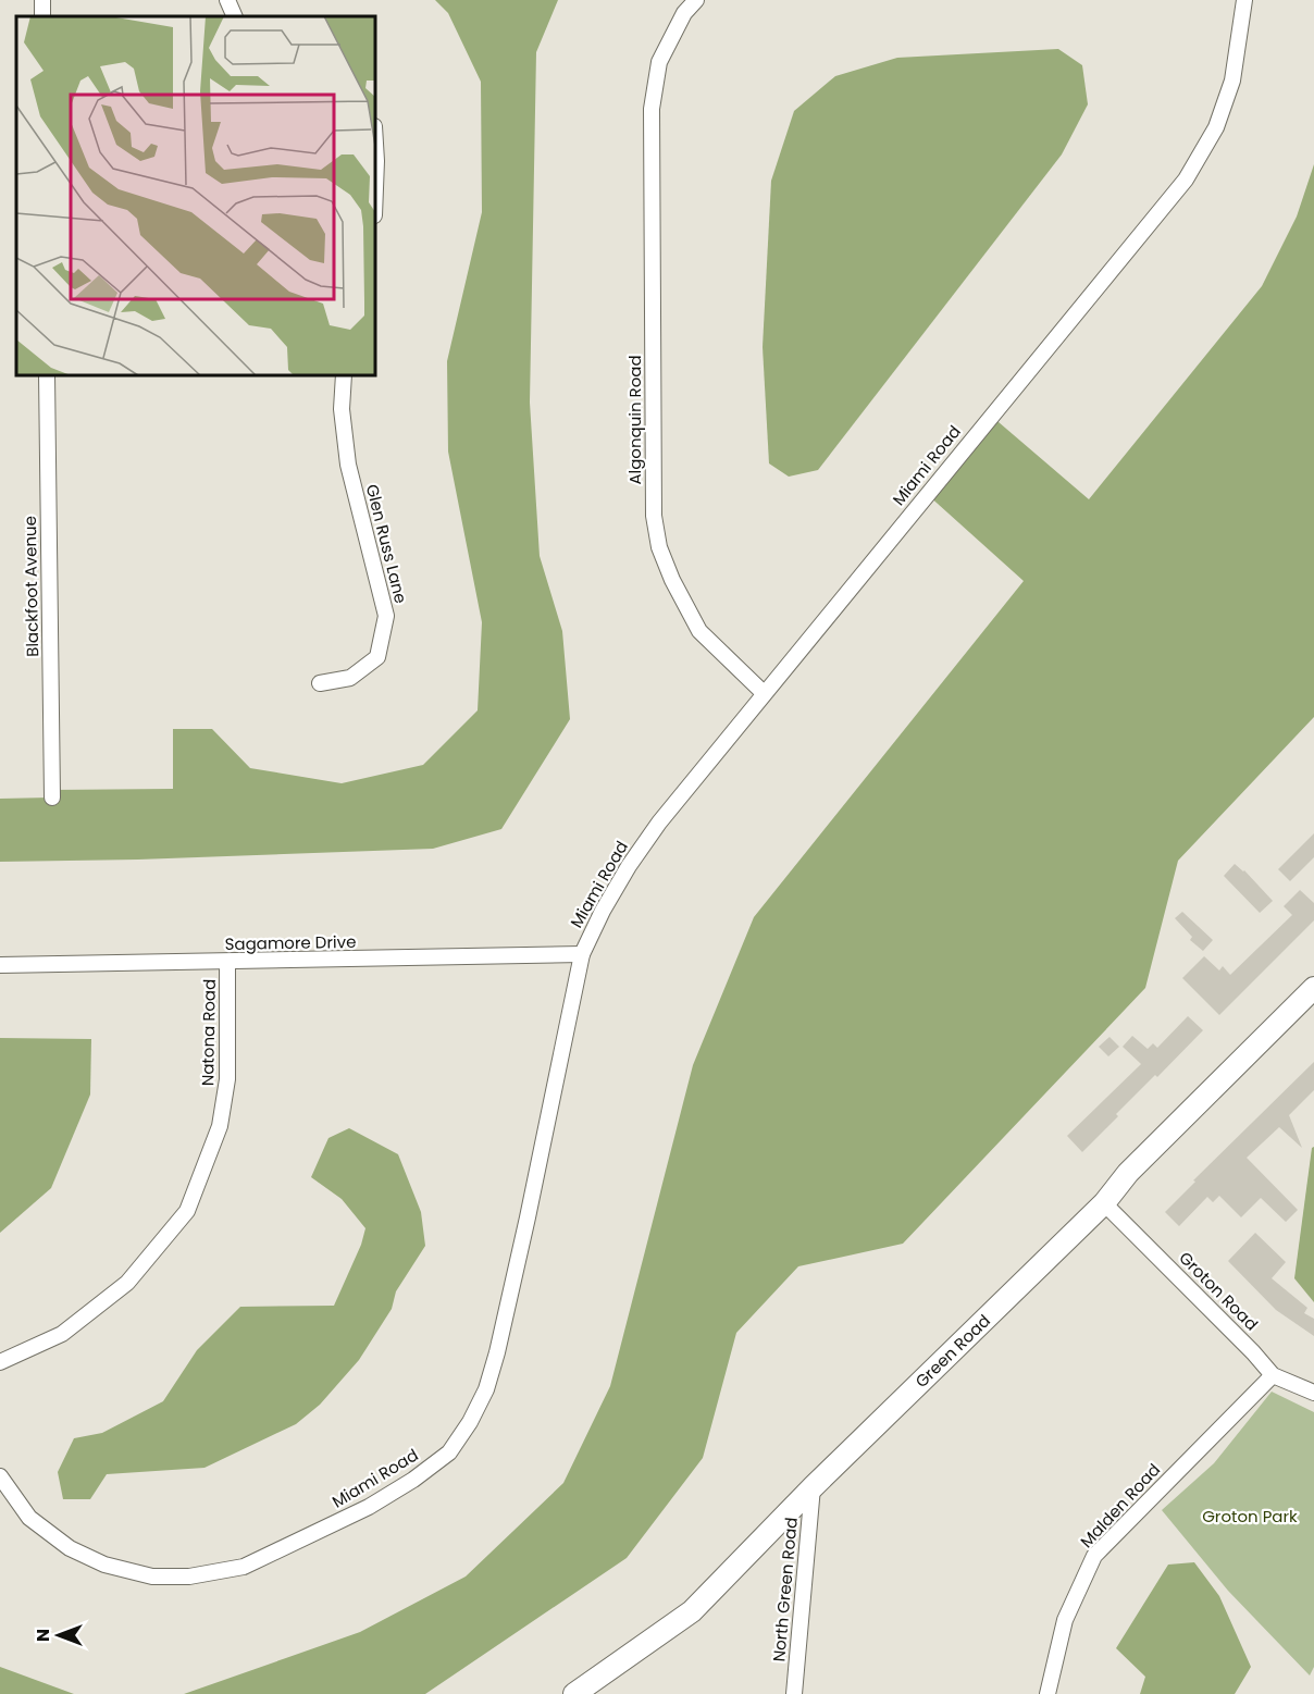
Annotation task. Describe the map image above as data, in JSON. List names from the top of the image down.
{
  "streets": {
    "main road": ["Green Road"],
    "street": [
      "Algonquin Road",
      "Miami Road",
      "Glen Russ Lane",
      "Blackfoot Avenue",
      "Sagamore Drive",
      "Natona Road",
      "Groton Road",
      "Malden Road",
      "North Green Road"
    ]
  },
  "crossings": [
    ["Algonquin Road", "Miami Road"],
    ["Miami Road", "Sagamore Drive"],
    ["Sagamore Drive", "Natona Road"],
    ["Groton Road", "Green Road"],
    ["Groton Road", "Malden Road"],
    ["Green Road", "North Green Road"]
  ],
  "parks": ["Groton Park"],
  "north": "left"
}
